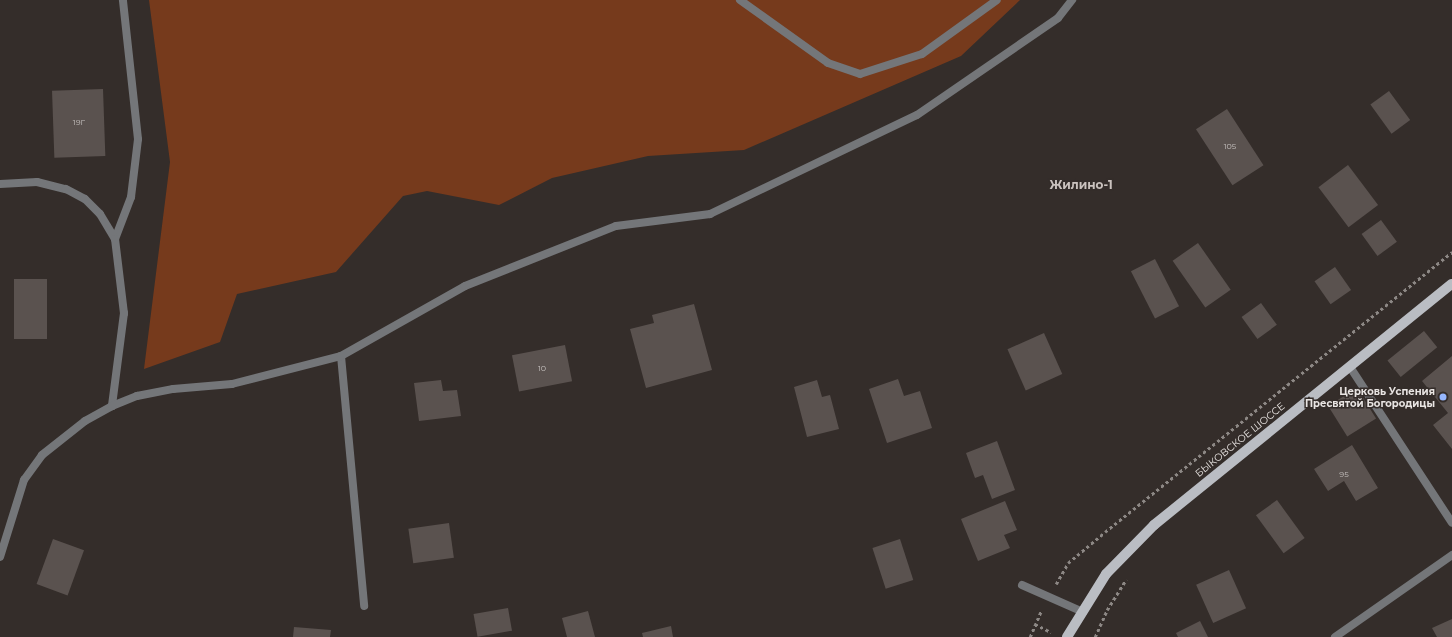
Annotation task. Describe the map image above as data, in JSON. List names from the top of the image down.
{
  "streets": {
    "main road": ["БЫКОВСКОЕ ШОССЕ"]
  },
  "districts": ["Жилино-1"],
  "places": ["Церковь Успения Пресвятой Богородицы"],
  "house_numbers": [
    "19Г",
    "105",
    "10",
    "95"
  ]
}
